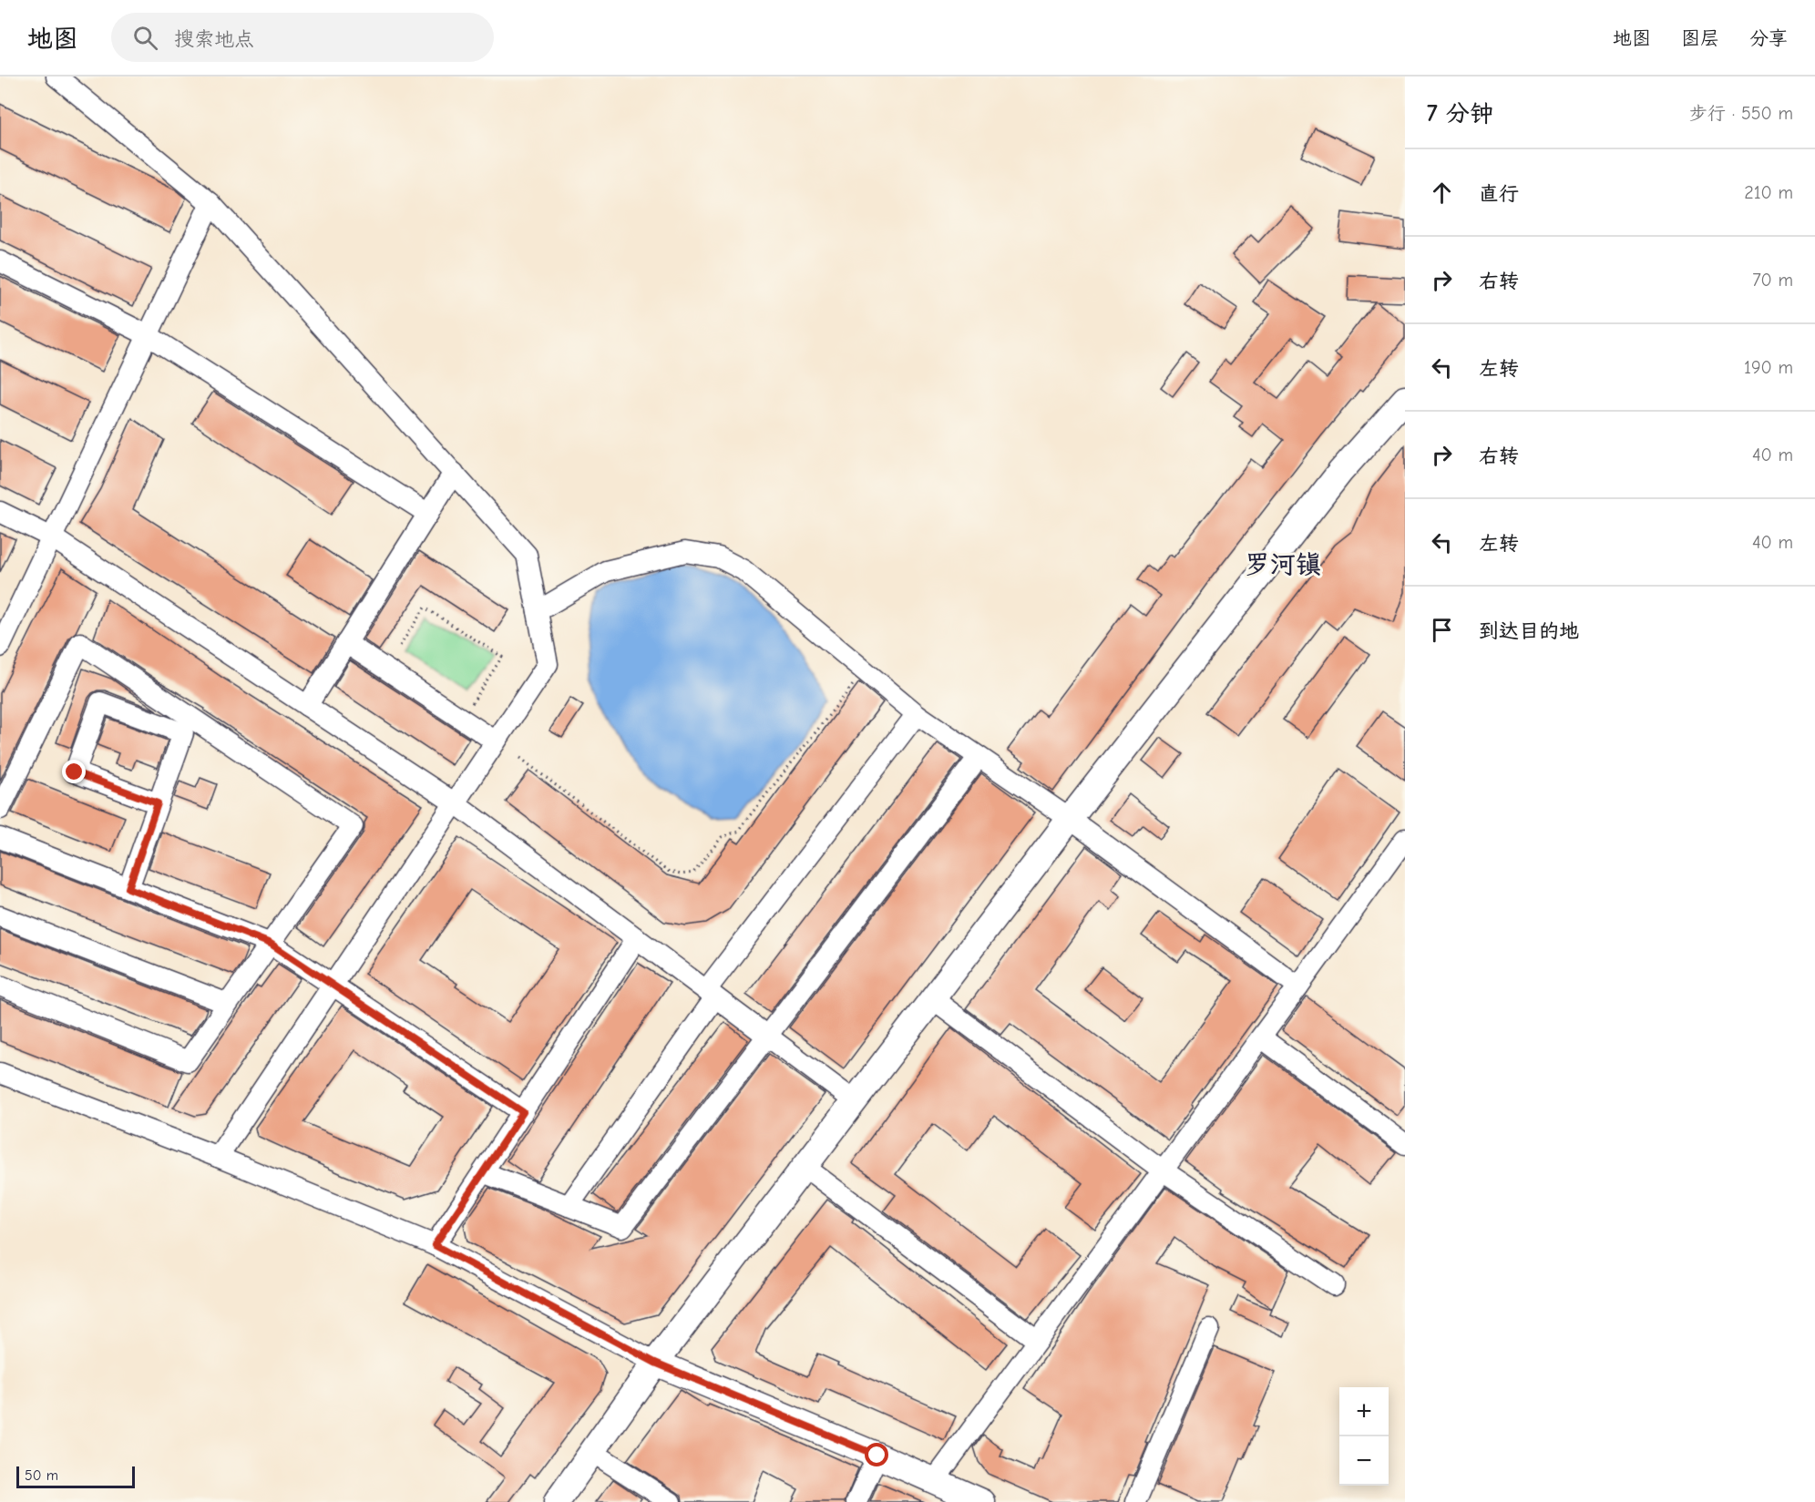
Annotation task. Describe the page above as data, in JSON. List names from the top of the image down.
{
  "districts": ["罗河镇"],
  "scale_bar": "50 m",
  "page": {
    "header": "地图",
    "search": "搜索地点",
    "nav": ["地图", "图层", "分享"],
    "heading": ["7 分钟", "步行 · 550 m"],
    "list": [
      ["直行", "210 m"],
      ["右转", "70 m"],
      ["左转", "190 m"],
      ["右转", "40 m"],
      ["左转", "40 m"],
      "到达目的地"
    ],
    "map_buttons": ["+", "−"],
    "scale": "50 m"
  }
}
